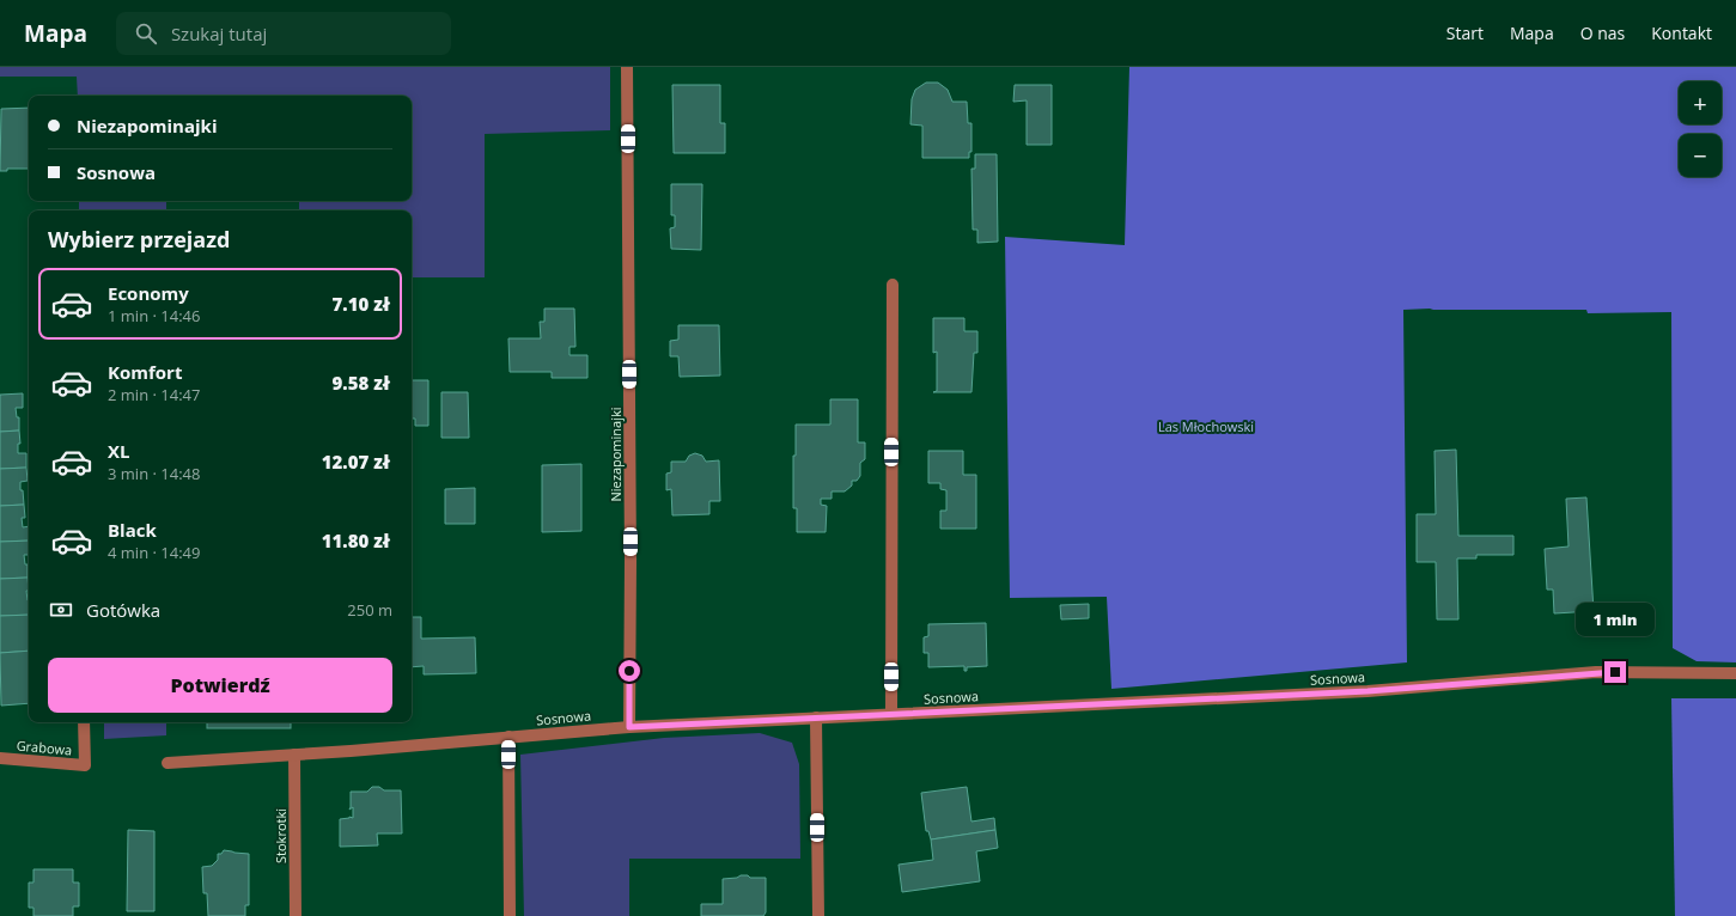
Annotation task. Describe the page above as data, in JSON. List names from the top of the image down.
{
  "streets": {
    "street": [
      "Niezapominajki",
      "Sosnowa",
      "Grabowa",
      "Stokrotki"
    ]
  },
  "crossings": [
    ["Niezapominajki", "Sosnowa"],
    ["Sosnowa", "Stokrotki"]
  ],
  "parks": ["Las Młochowski"],
  "page": {
    "header": "Mapa",
    "search": "Szukaj tutaj",
    "nav": [
      "Start",
      "Mapa",
      "O nas",
      "Kontakt"
    ],
    "map_buttons": ["+", "−"],
    "banner": ["Niezapominajki", "Sosnowa"],
    "heading": "Wybierz przejazd",
    "list": [
      {
        "name": "Economy",
        "note": "1 min · 14:46",
        "value": "7.10 zł"
      },
      {
        "name": "Komfort",
        "note": "2 min · 14:47",
        "value": "9.58 zł"
      },
      {
        "name": "XL",
        "note": "3 min · 14:48",
        "value": "12.07 zł"
      },
      {
        "name": "Black",
        "note": "4 min · 14:49",
        "value": "11.80 zł"
      }
    ],
    "pay": ["Gotówka", "250 m"],
    "bubble": "1 min",
    "buttons": "Potwierdź"
  }
}
